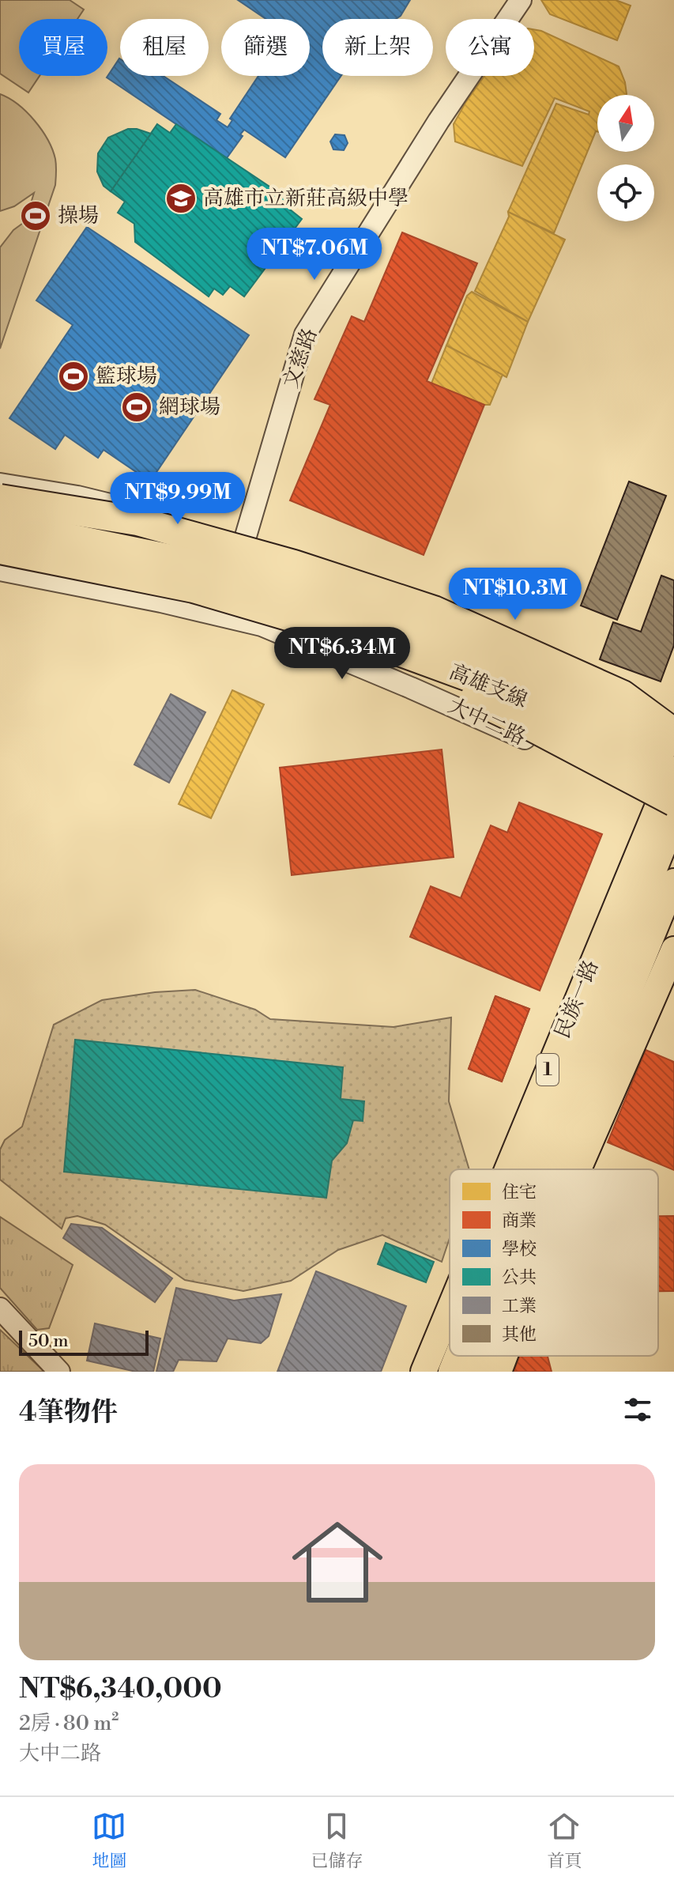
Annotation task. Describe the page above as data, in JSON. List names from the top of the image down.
{
  "streets": {
    "highway": ["高雄支線"],
    "main road": ["民族一路", "1"],
    "street": ["文慈路", "大中二路"]
  },
  "crossings": [
    ["文慈路", "大中二路"],
    ["大中二路", "民族一路"]
  ],
  "places": {
    "school or university": ["高雄市立新莊高級中學"],
    "sports": ["操場", "籃球場", "網球場"]
  },
  "legend": [
    "住宅",
    "商業",
    "學校",
    "公共",
    "工業",
    "其他"
  ],
  "scale_bar": "50 m",
  "north": "top",
  "page": {
    "chip": [
      "買屋",
      "租屋",
      "篩選",
      "新上架",
      "公寓"
    ],
    "price": [
      "NT$7.06M",
      "NT$9.99M",
      "NT$10.3M",
      "NT$6.34M"
    ],
    "scale": "50 m",
    "heading": "4筆物件",
    "list": [
      {
        "name": "NT$6,340,000",
        "note": "2房 · 80 m² · 大中二路"
      }
    ],
    "tabs": ["地圖", "已儲存", "首頁"]
  }
}
